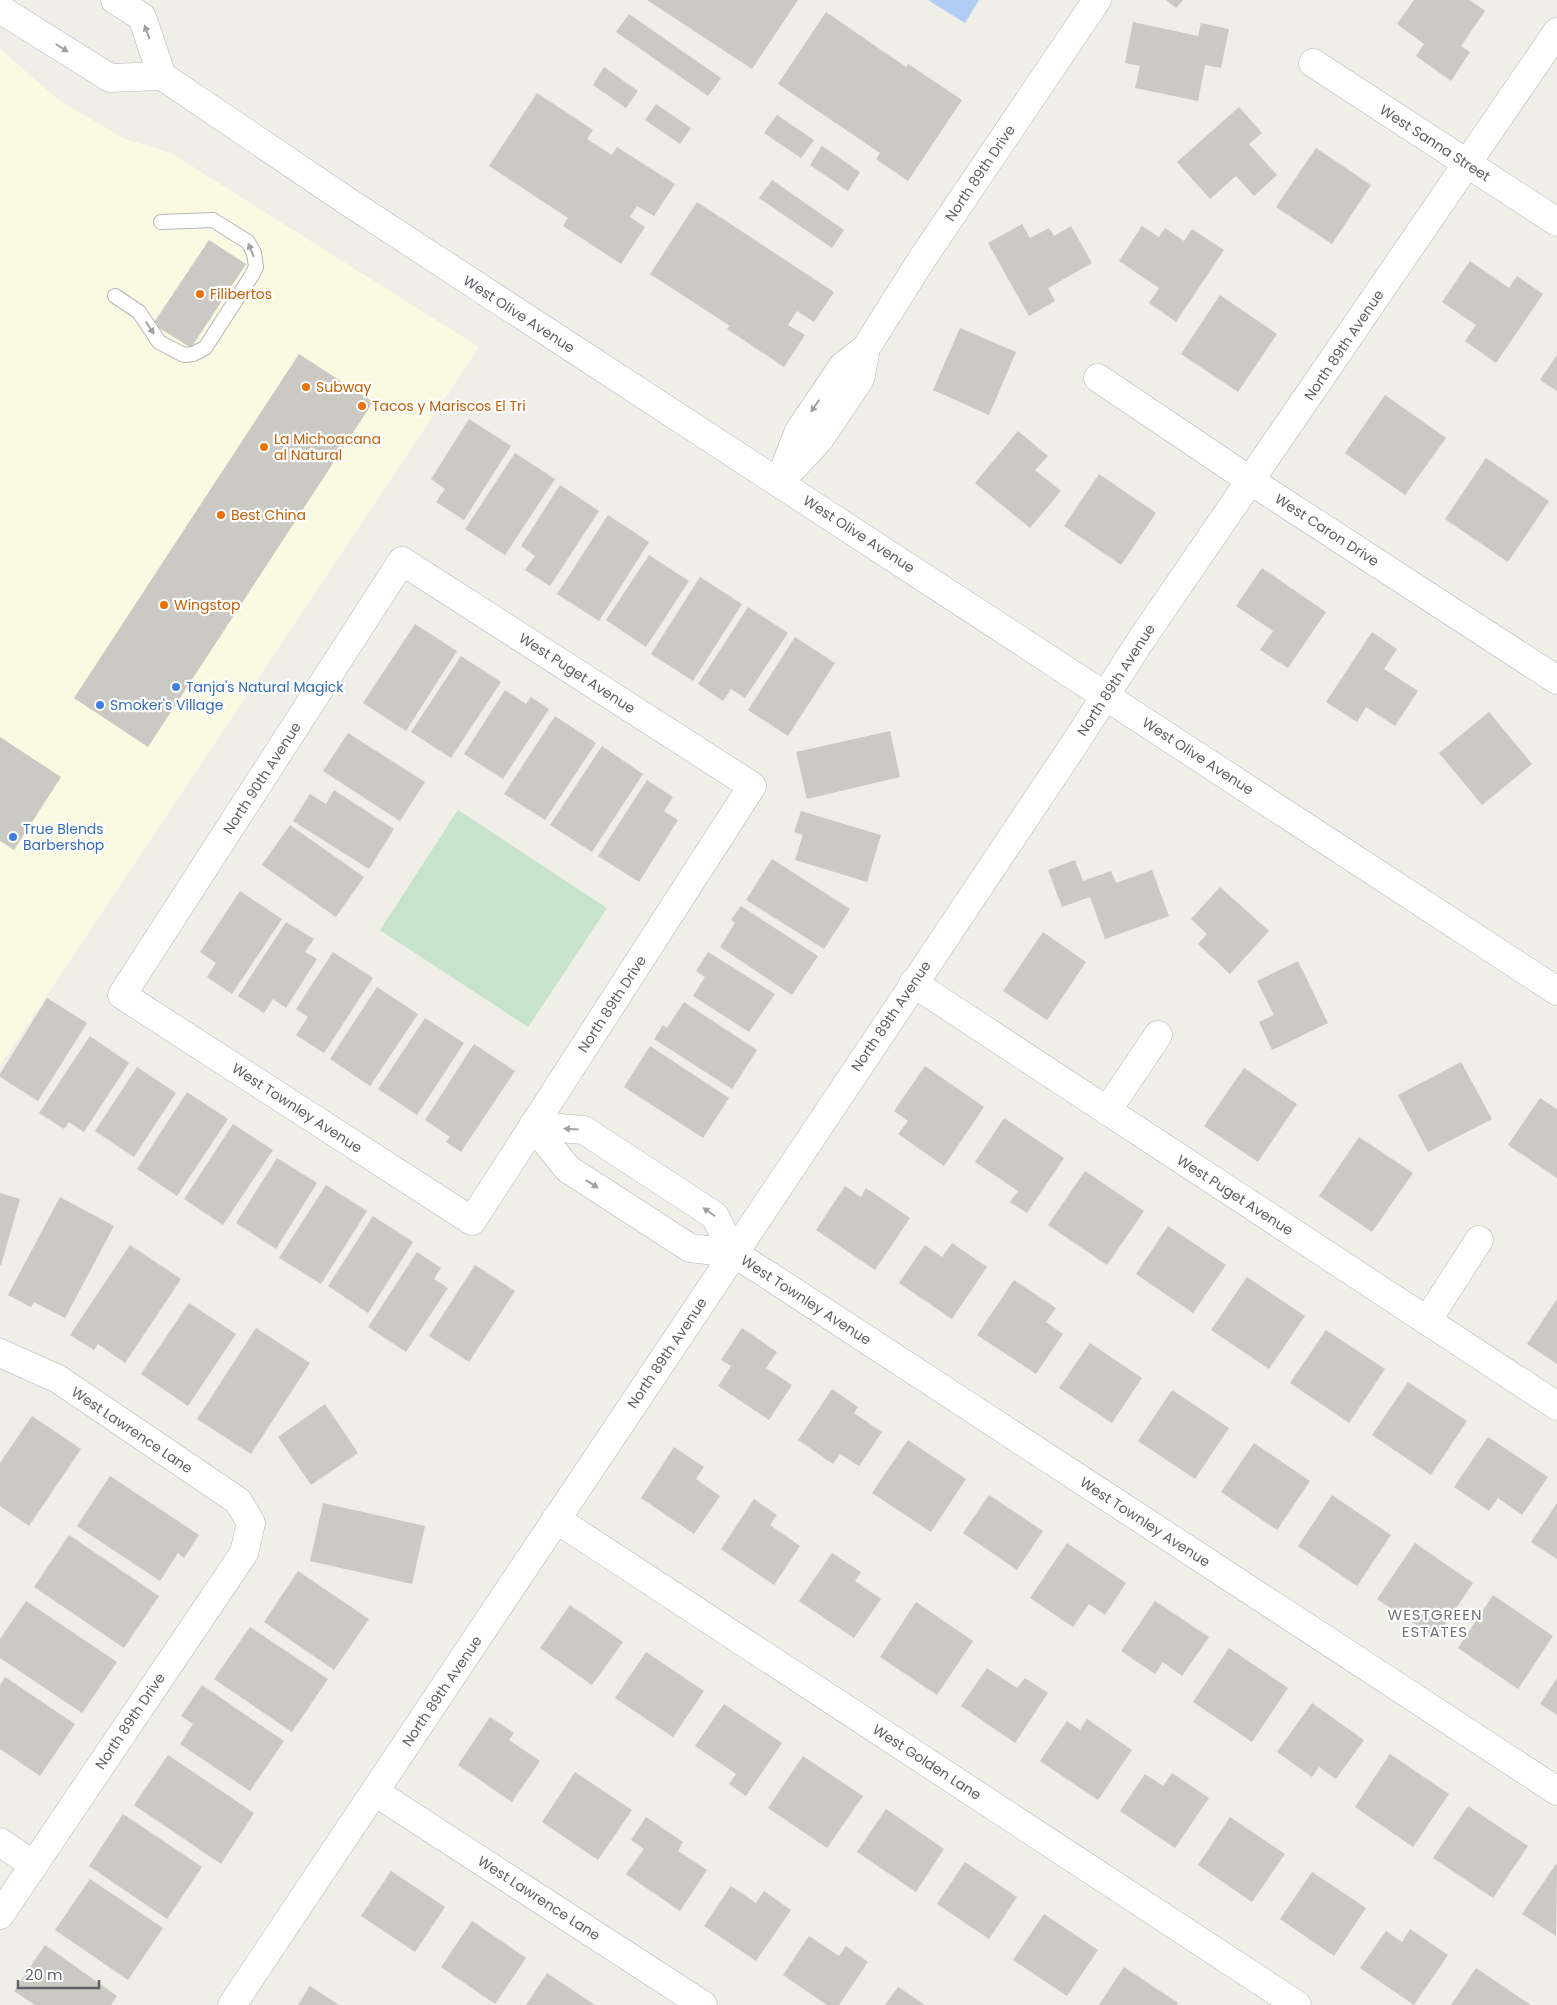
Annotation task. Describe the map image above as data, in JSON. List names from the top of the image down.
{
  "streets": {
    "street": [
      "West Sanna Street",
      "North 89th Drive",
      "West Olive Avenue",
      "North 89th Avenue",
      "West Caron Drive",
      "West Puget Avenue",
      "North 90th Avenue",
      "West Townley Avenue",
      "West Lawrence Lane",
      "West Golden Lane"
    ]
  },
  "crossings": [
    ["West Sanna Street", "North 89th Avenue"],
    ["North 89th Drive", "West Olive Avenue"],
    ["North 89th Drive", "West Puget Avenue"],
    ["North 89th Drive", "West Townley Avenue"],
    ["North 89th Drive", "West Lawrence Lane"],
    ["West Olive Avenue", "North 89th Avenue"],
    ["North 89th Avenue", "West Caron Drive"],
    ["North 89th Avenue", "West Puget Avenue"],
    ["North 89th Avenue", "West Townley Avenue"],
    ["North 89th Avenue", "West Lawrence Lane"],
    ["North 89th Avenue", "West Golden Lane"],
    ["West Puget Avenue", "North 90th Avenue"],
    ["North 90th Avenue", "West Townley Avenue"]
  ],
  "districts": ["WESTGREEN ESTATES"],
  "places": [
    "Filibertos",
    "Subway",
    "Tacos y Mariscos El Tri",
    "La Michoacana al Natural",
    "Best China",
    "Wingstop",
    "Tanja's Natural Magick",
    "Smoker's Village",
    "True Blends Barbershop"
  ],
  "scale_bar": "20 m"
}
